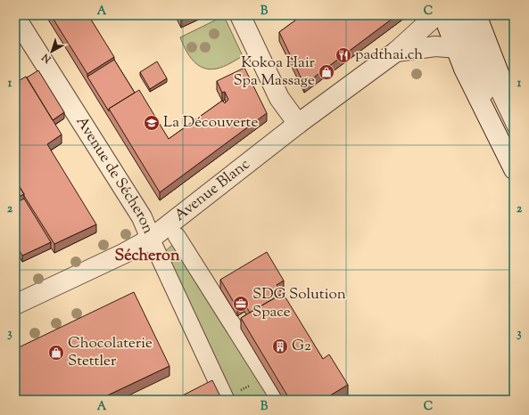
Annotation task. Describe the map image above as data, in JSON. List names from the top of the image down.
{
  "streets": {
    "street": ["Avenue de Sécheron", "Avenue Blanc"]
  },
  "crossings": [
    ["Avenue de Sécheron", "Avenue Blanc"]
  ],
  "districts": ["Sécheron"],
  "places": {
    "restaurant": ["padthai.ch"],
    "shop": ["Kokoa Hair Spa Massage", "Chocolaterie Stettler"],
    "school or university": ["La Découverte"],
    "office": ["SDG Solution Space"],
    "building": ["G2"]
  },
  "north": "bottom left",
  "grid": {
    "columns": ["A", "B", "C"],
    "rows": ["1", "2", "3"]
  }
}
